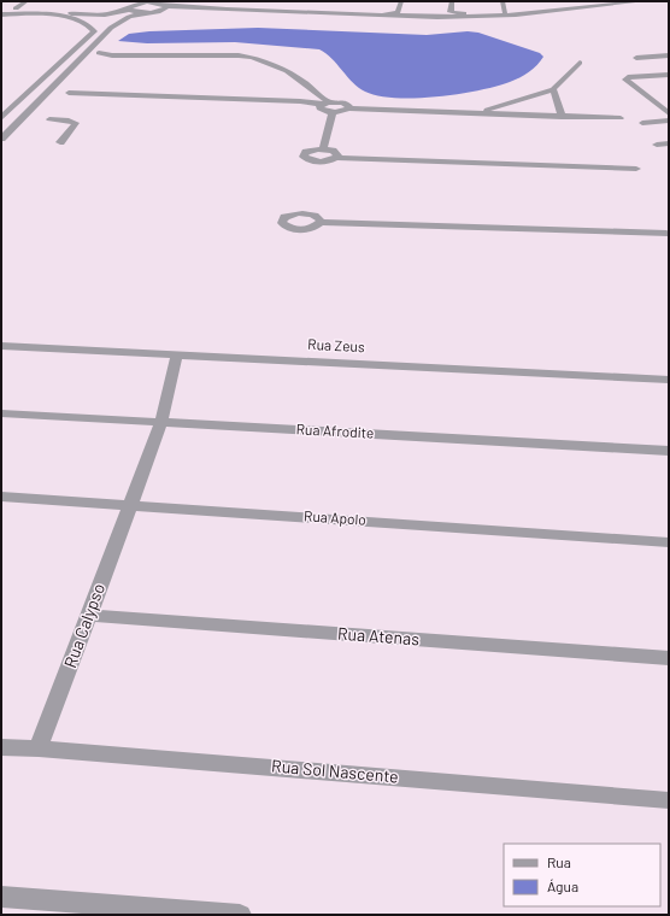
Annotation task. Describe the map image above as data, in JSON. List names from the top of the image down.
{
  "streets": {
    "street": [
      "Rua Zeus",
      "Rua Afrodite",
      "Rua Apolo",
      "Rua Calypso",
      "Rua Atenas",
      "Rua Sol Nascente"
    ]
  },
  "crossings": [
    ["Rua Zeus", "Rua Calypso"],
    ["Rua Afrodite", "Rua Calypso"],
    ["Rua Apolo", "Rua Calypso"],
    ["Rua Calypso", "Rua Atenas"],
    ["Rua Calypso", "Rua Sol Nascente"]
  ],
  "legend": ["Rua", "Água"]
}
